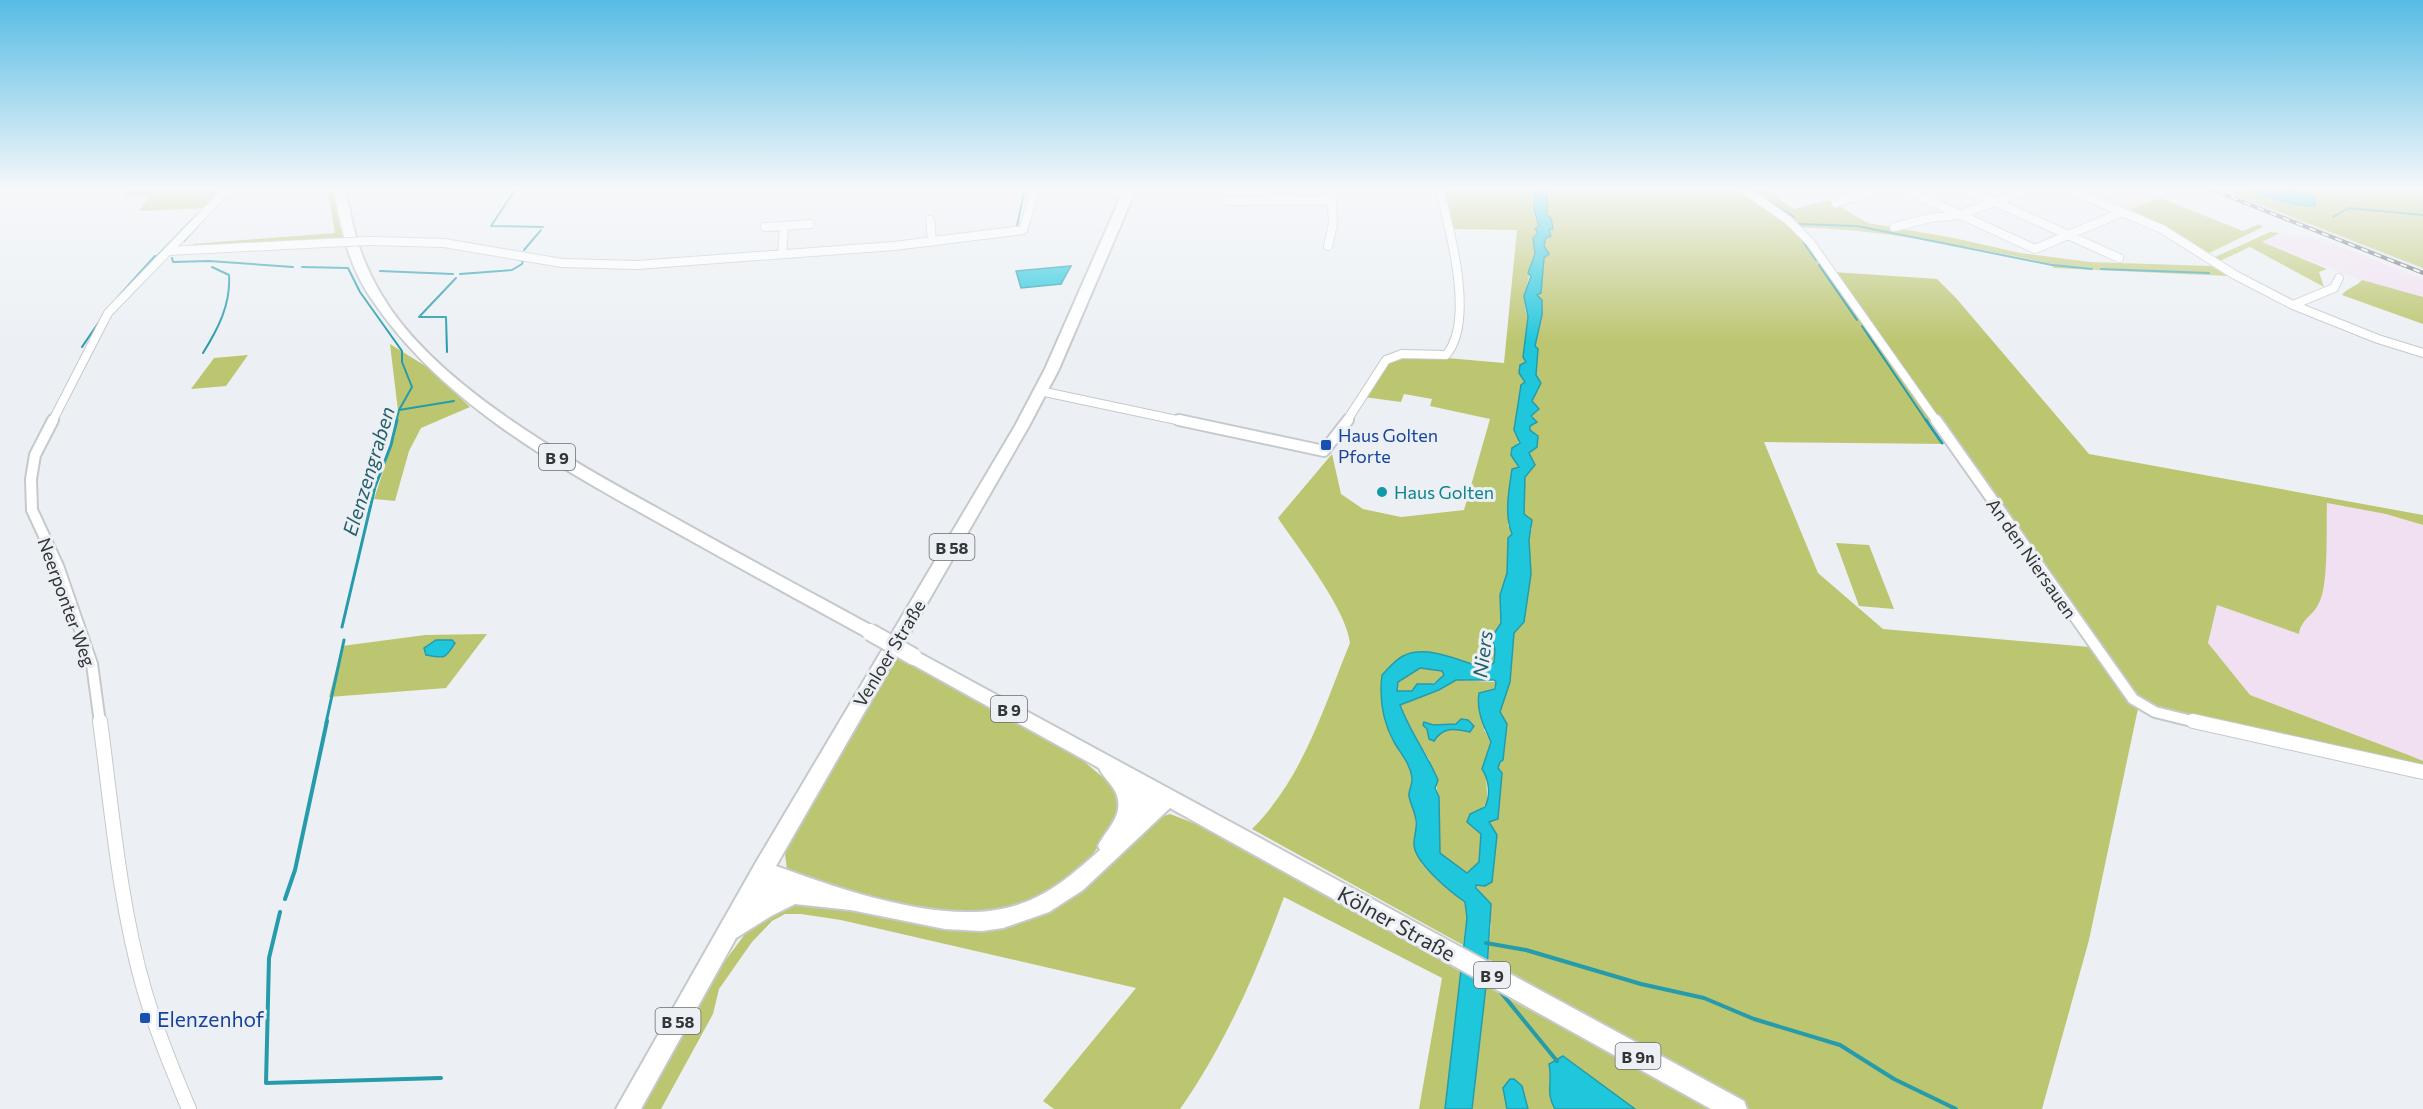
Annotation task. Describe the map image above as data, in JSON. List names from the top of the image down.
{
  "streets": {
    "main road": [
      "B 9",
      "B 58",
      "Venloer Straße",
      "Kölner Straße",
      "B 9n"
    ],
    "street": ["An den Niersauen", "Neerponter Weg"]
  },
  "crossings": [
    ["B 9", "Kölner Straße"]
  ],
  "water": ["Elenzengraben", "Niers"],
  "places": {
    "transit": ["Haus Golten Pforte", "Elenzenhof"],
    "other": ["Haus Golten"]
  }
}
